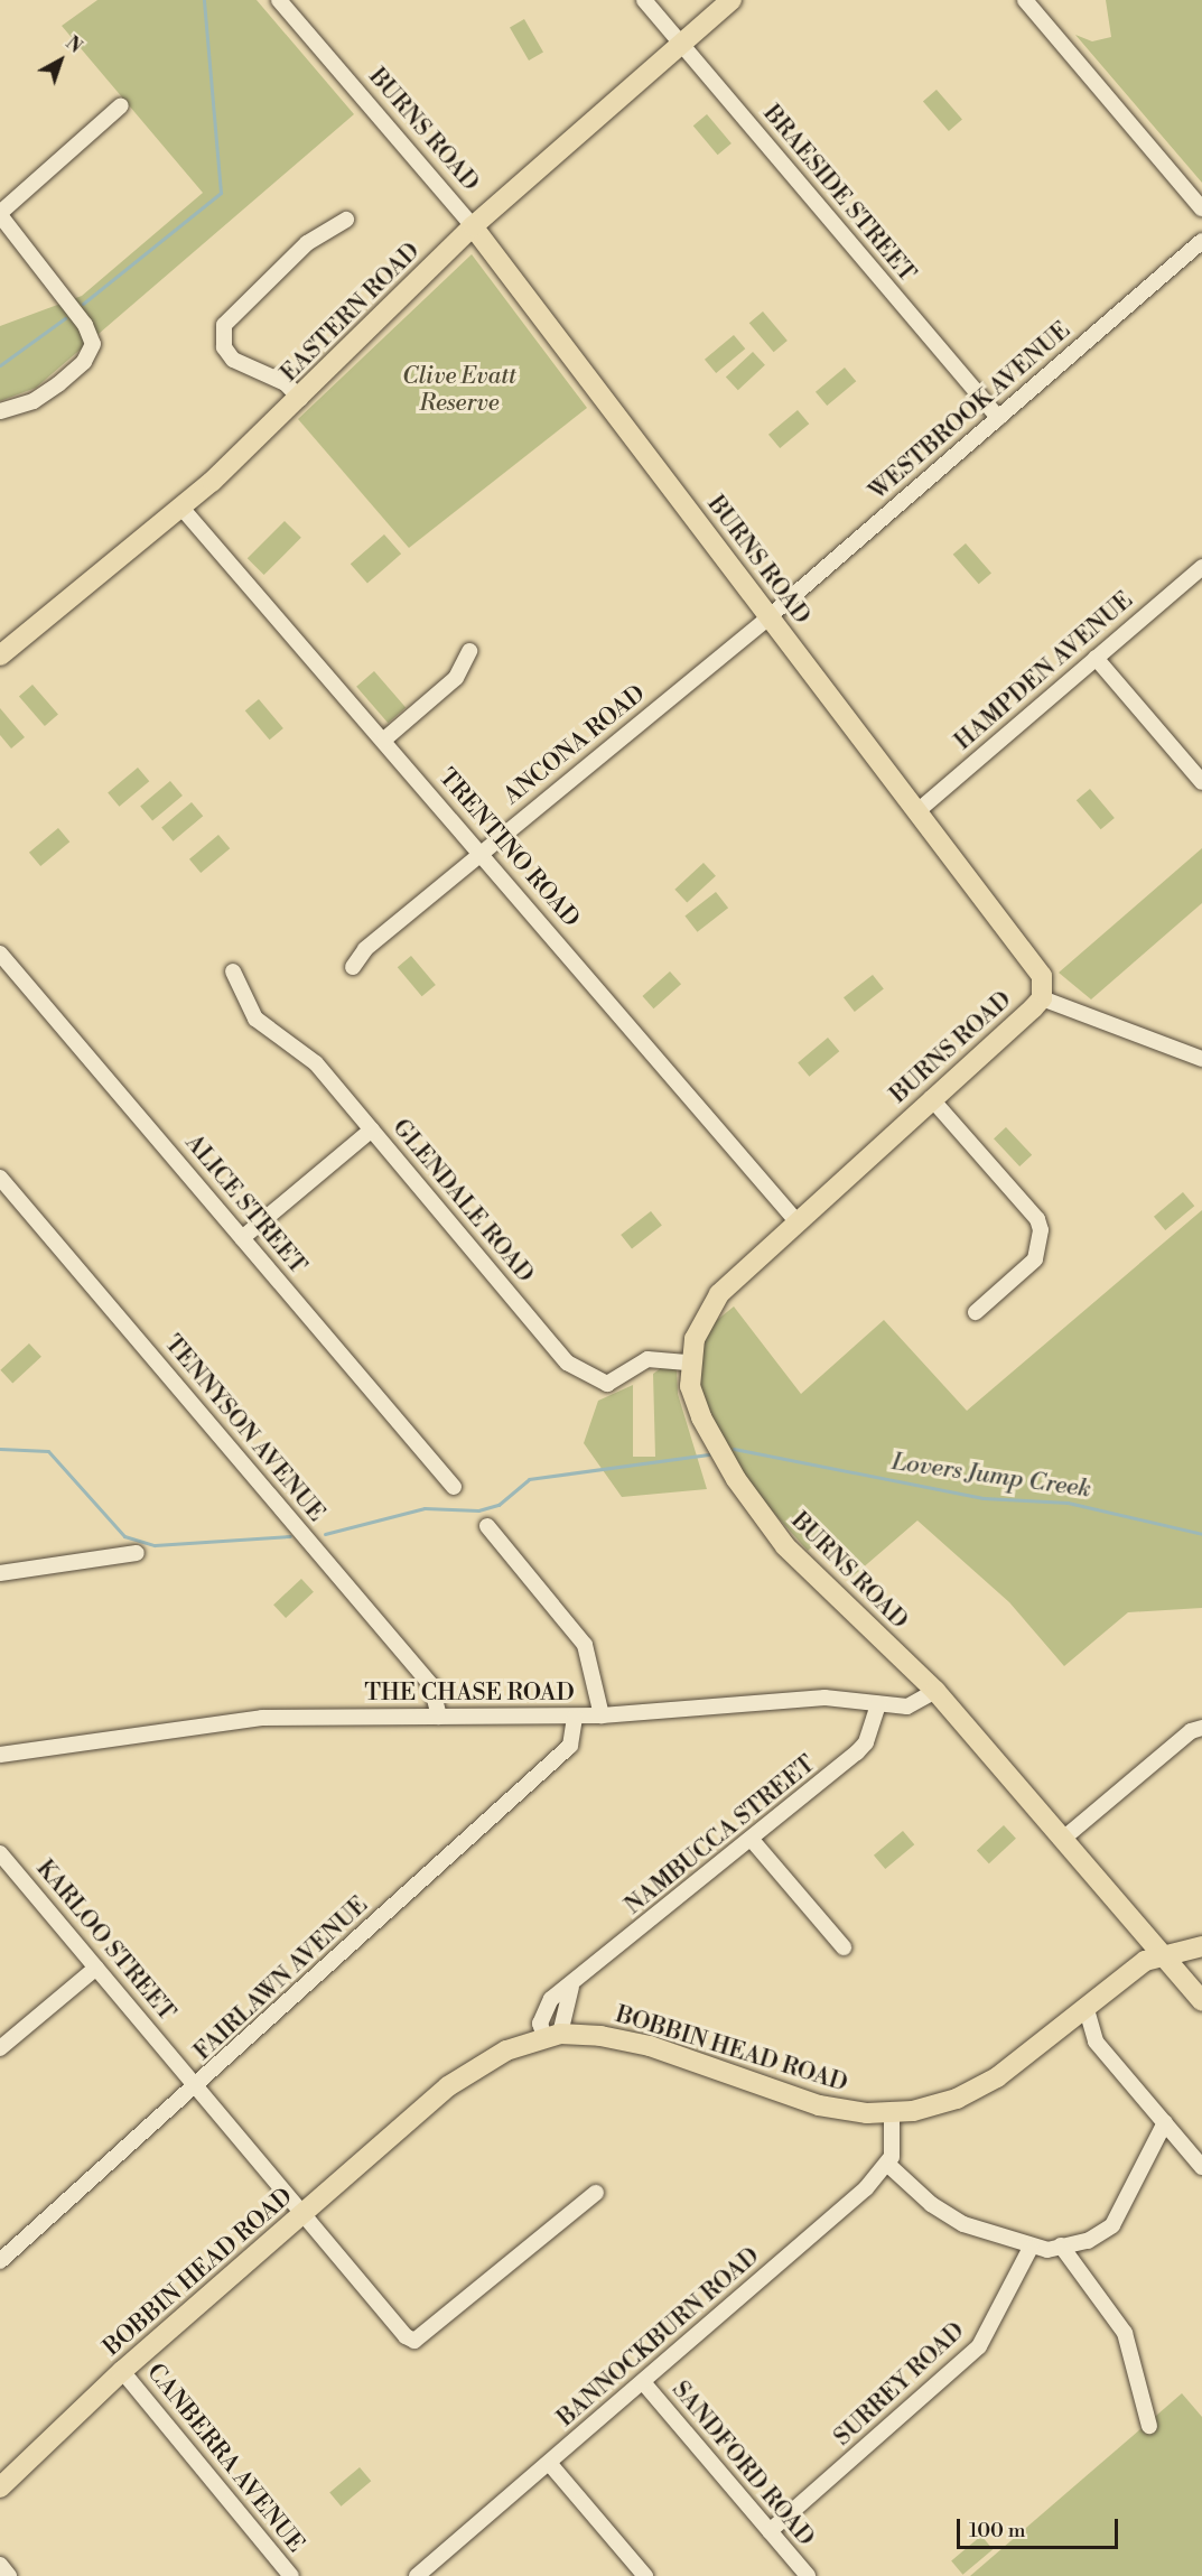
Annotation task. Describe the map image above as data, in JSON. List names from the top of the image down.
{
  "streets": {
    "main road": ["BURNS ROAD", "EASTERN ROAD", "BOBBIN HEAD ROAD"],
    "street": [
      "BRAESIDE STREET",
      "WESTBROOK AVENUE",
      "HAMPDEN AVENUE",
      "ANCONA ROAD",
      "TRENTINO ROAD",
      "GLENDALE ROAD",
      "ALICE STREET",
      "TENNYSON AVENUE",
      "THE CHASE ROAD",
      "NAMBUCCA STREET",
      "KARLOO STREET",
      "FAIRLAWN AVENUE",
      "BANNOCKBURN ROAD",
      "SURREY ROAD",
      "CANBERRA AVENUE",
      "SANDFORD ROAD"
    ]
  },
  "crossings": [
    ["BURNS ROAD", "EASTERN ROAD"],
    ["BURNS ROAD", "WESTBROOK AVENUE"],
    ["BURNS ROAD", "HAMPDEN AVENUE"],
    ["BURNS ROAD", "ANCONA ROAD"],
    ["BURNS ROAD", "TRENTINO ROAD"],
    ["BURNS ROAD", "GLENDALE ROAD"],
    ["BURNS ROAD", "THE CHASE ROAD"],
    ["BURNS ROAD", "BOBBIN HEAD ROAD"],
    ["BRAESIDE STREET", "EASTERN ROAD"],
    ["BRAESIDE STREET", "WESTBROOK AVENUE"],
    ["EASTERN ROAD", "TRENTINO ROAD"],
    ["WESTBROOK AVENUE", "ANCONA ROAD"],
    ["ANCONA ROAD", "TRENTINO ROAD"],
    ["TENNYSON AVENUE", "THE CHASE ROAD"],
    ["THE CHASE ROAD", "NAMBUCCA STREET"],
    ["THE CHASE ROAD", "FAIRLAWN AVENUE"],
    ["NAMBUCCA STREET", "BOBBIN HEAD ROAD"],
    ["KARLOO STREET", "FAIRLAWN AVENUE"],
    ["KARLOO STREET", "BOBBIN HEAD ROAD"],
    ["BOBBIN HEAD ROAD", "CANBERRA AVENUE"],
    ["BANNOCKBURN ROAD", "SANDFORD ROAD"],
    ["SURREY ROAD", "SANDFORD ROAD"]
  ],
  "water": ["Lovers Jump Creek"],
  "parks": ["Clive Evatt Reserve"],
  "scale_bar": "100 m",
  "north": "top right"
}
